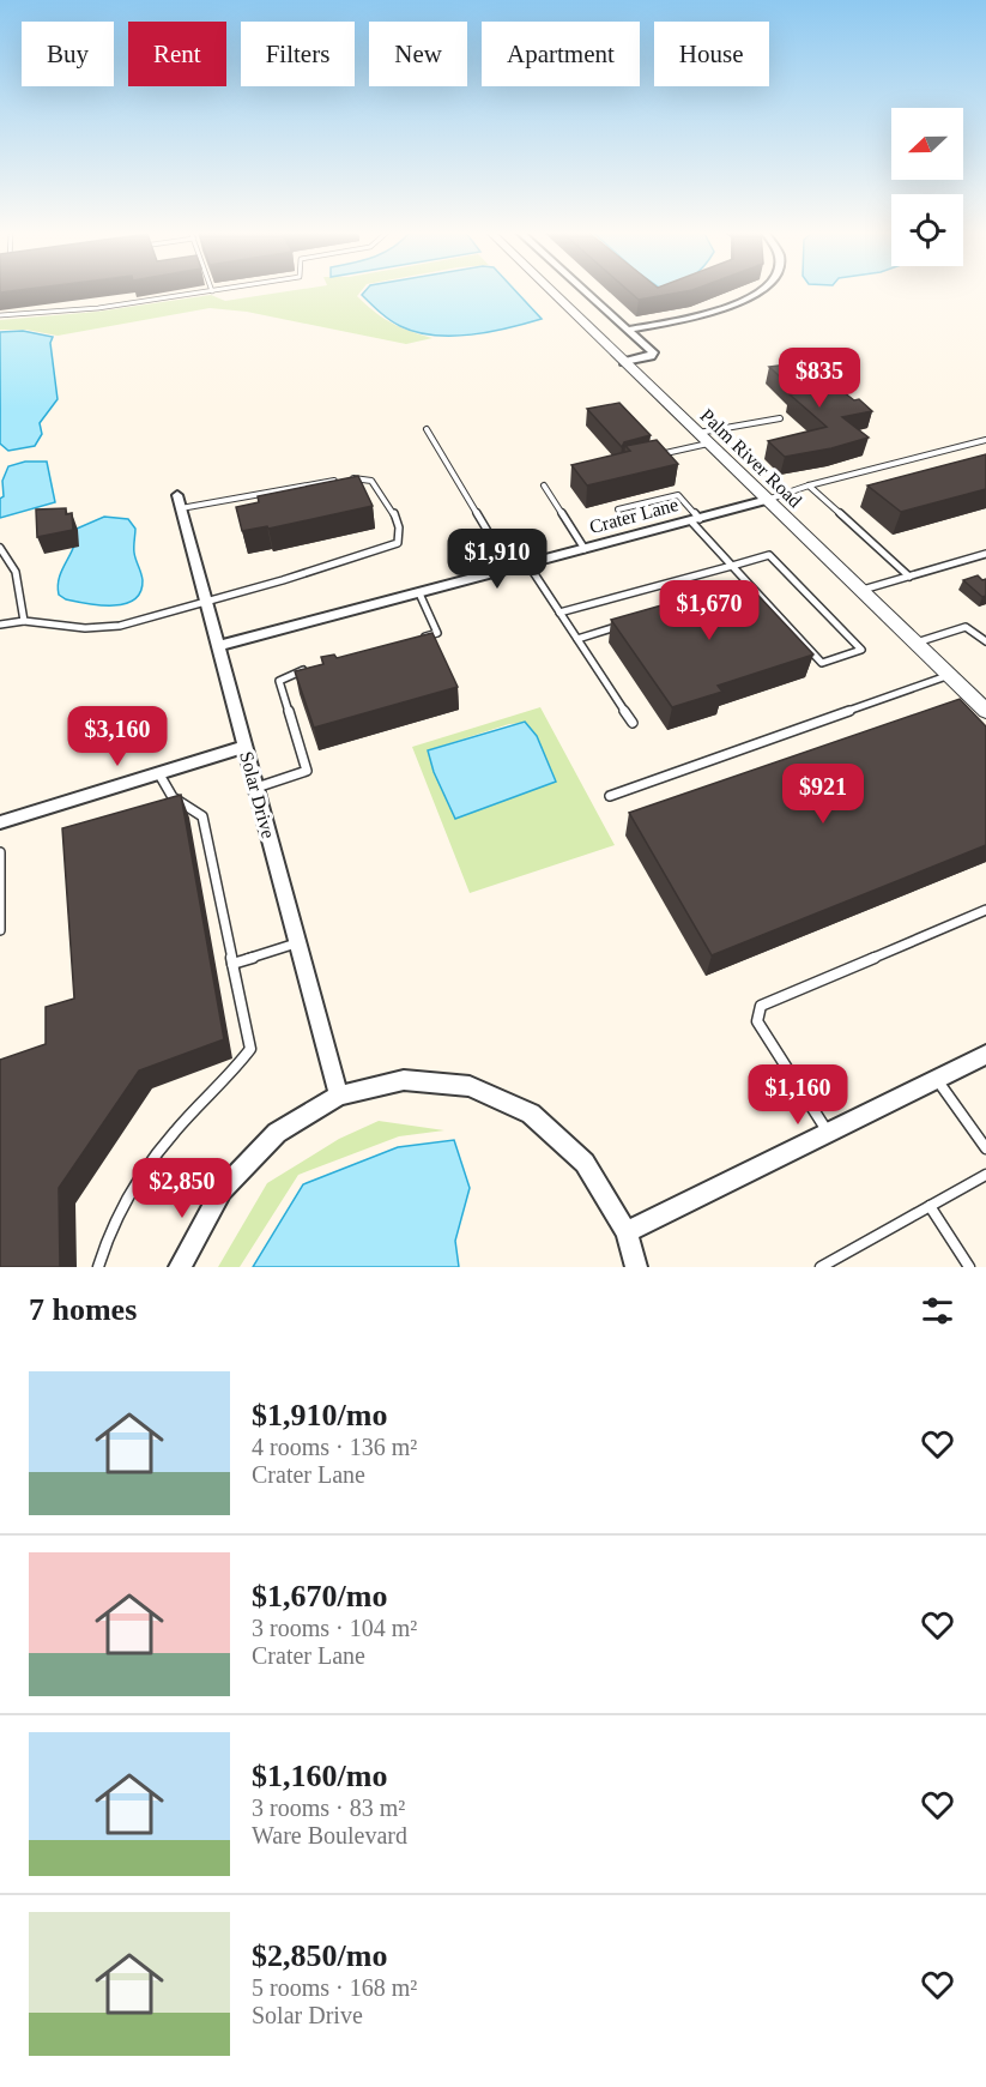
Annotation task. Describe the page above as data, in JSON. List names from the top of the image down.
{
  "streets": {
    "street": ["Palm River Road", "Crater Lane", "Solar Drive"]
  },
  "crossings": [
    ["Palm River Road", "Crater Lane"],
    ["Crater Lane", "Solar Drive"]
  ],
  "north": "left",
  "page": {
    "chip": [
      "Buy",
      "Rent",
      "Filters",
      "New",
      "Apartment",
      "House"
    ],
    "price": [
      "$835",
      "$1,910",
      "$1,670",
      "$3,160",
      "$921",
      "$1,160",
      "$2,850"
    ],
    "heading": "7 homes",
    "list": [
      {
        "name": "$1,910/mo",
        "note": "4 rooms · 136 m² · Crater Lane"
      },
      {
        "name": "$1,670/mo",
        "note": "3 rooms · 104 m² · Crater Lane"
      },
      {
        "name": "$1,160/mo",
        "note": "3 rooms · 83 m² · Ware Boulevard"
      },
      {
        "name": "$2,850/mo",
        "note": "5 rooms · 168 m² · Solar Drive"
      }
    ]
  }
}
